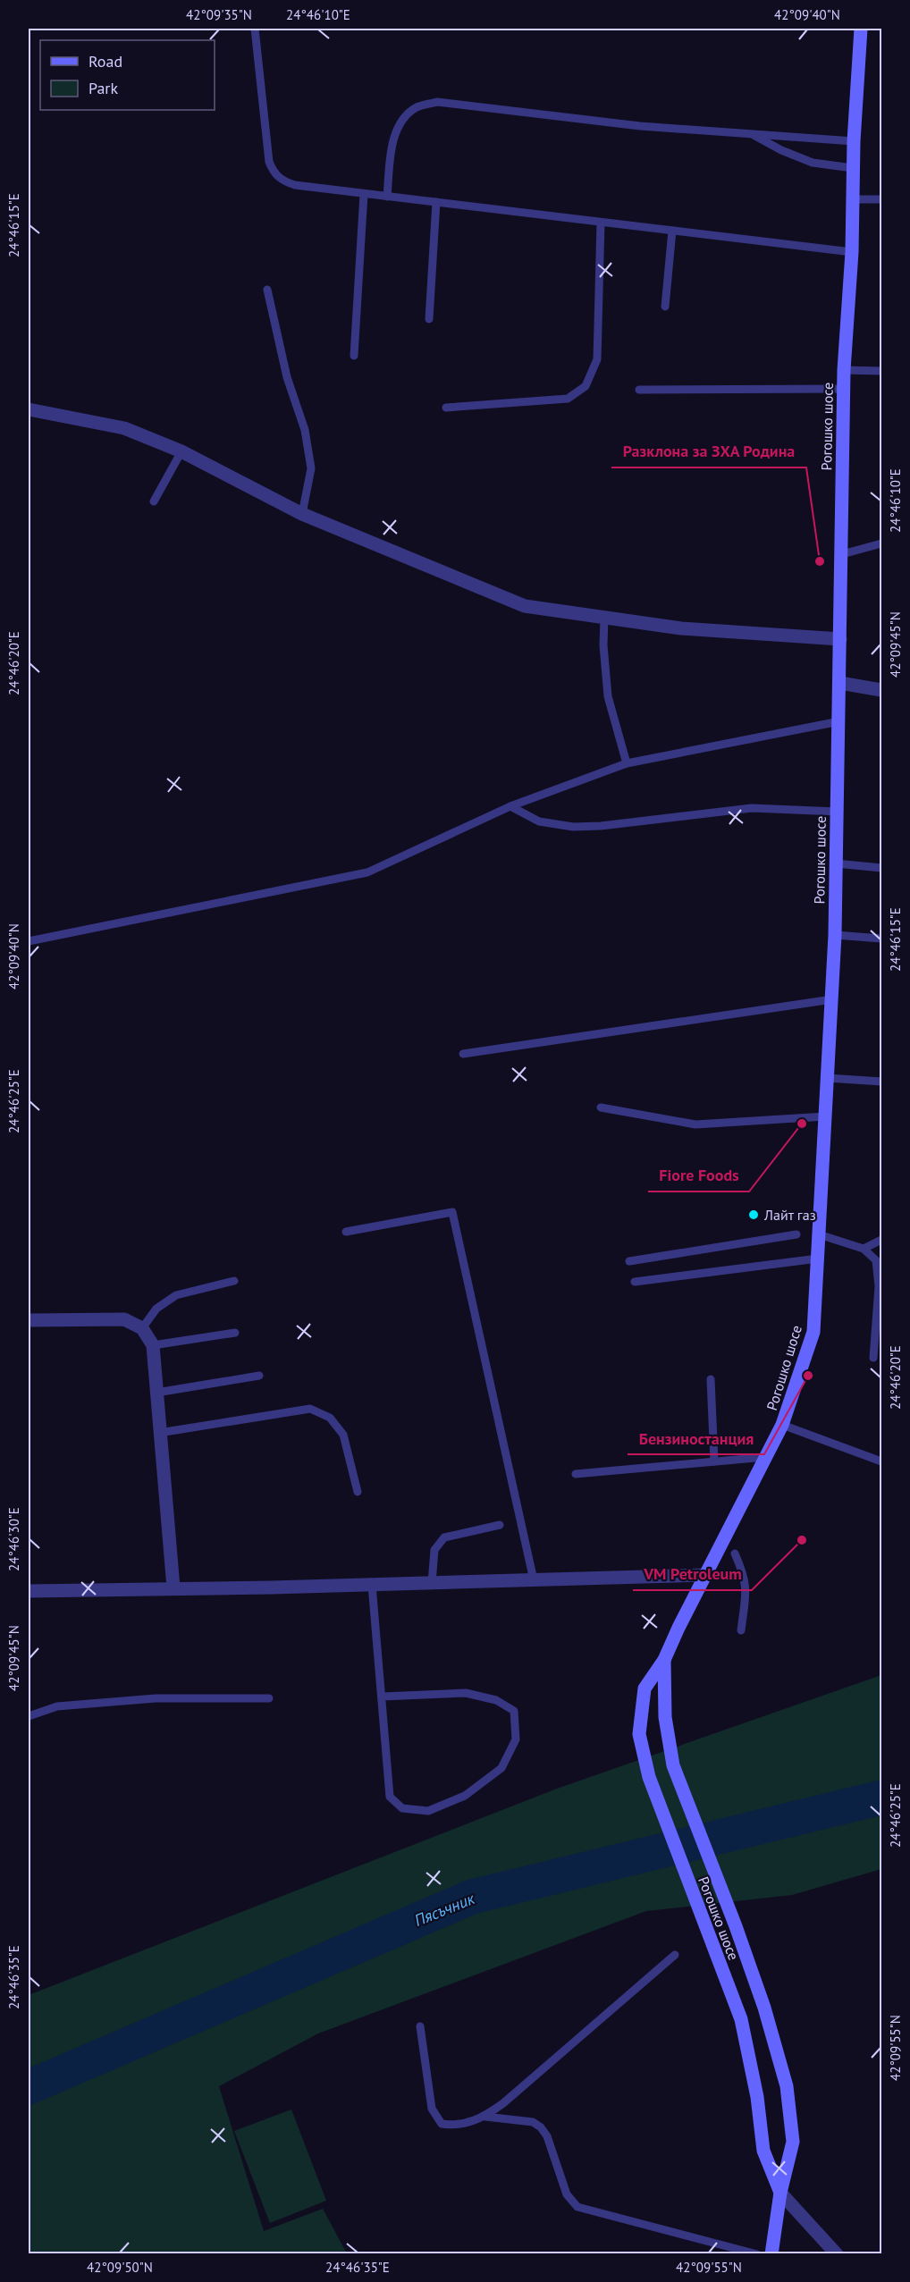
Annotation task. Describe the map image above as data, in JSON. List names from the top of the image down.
{
  "streets": {
    "main road": ["Рогошко шосе"]
  },
  "water": ["Пясъчник"],
  "places": [
    "Разклона за ЗХА Родина",
    "Fiore Foods",
    "Лайт газ",
    "Бензиностанция",
    "VM Petroleum"
  ],
  "legend": ["Road", "Park"],
  "coordinates": [
    "42°09'35\"N",
    "24°46'10\"E",
    "42°09'40\"N",
    "24°46'15\"E",
    "42°09'45\"N",
    "24°46'20\"E",
    "24°46'25\"E",
    "24°46'30\"E",
    "24°46'35\"E",
    "42°09'55\"N",
    "42°09'50\"N"
  ]
}
